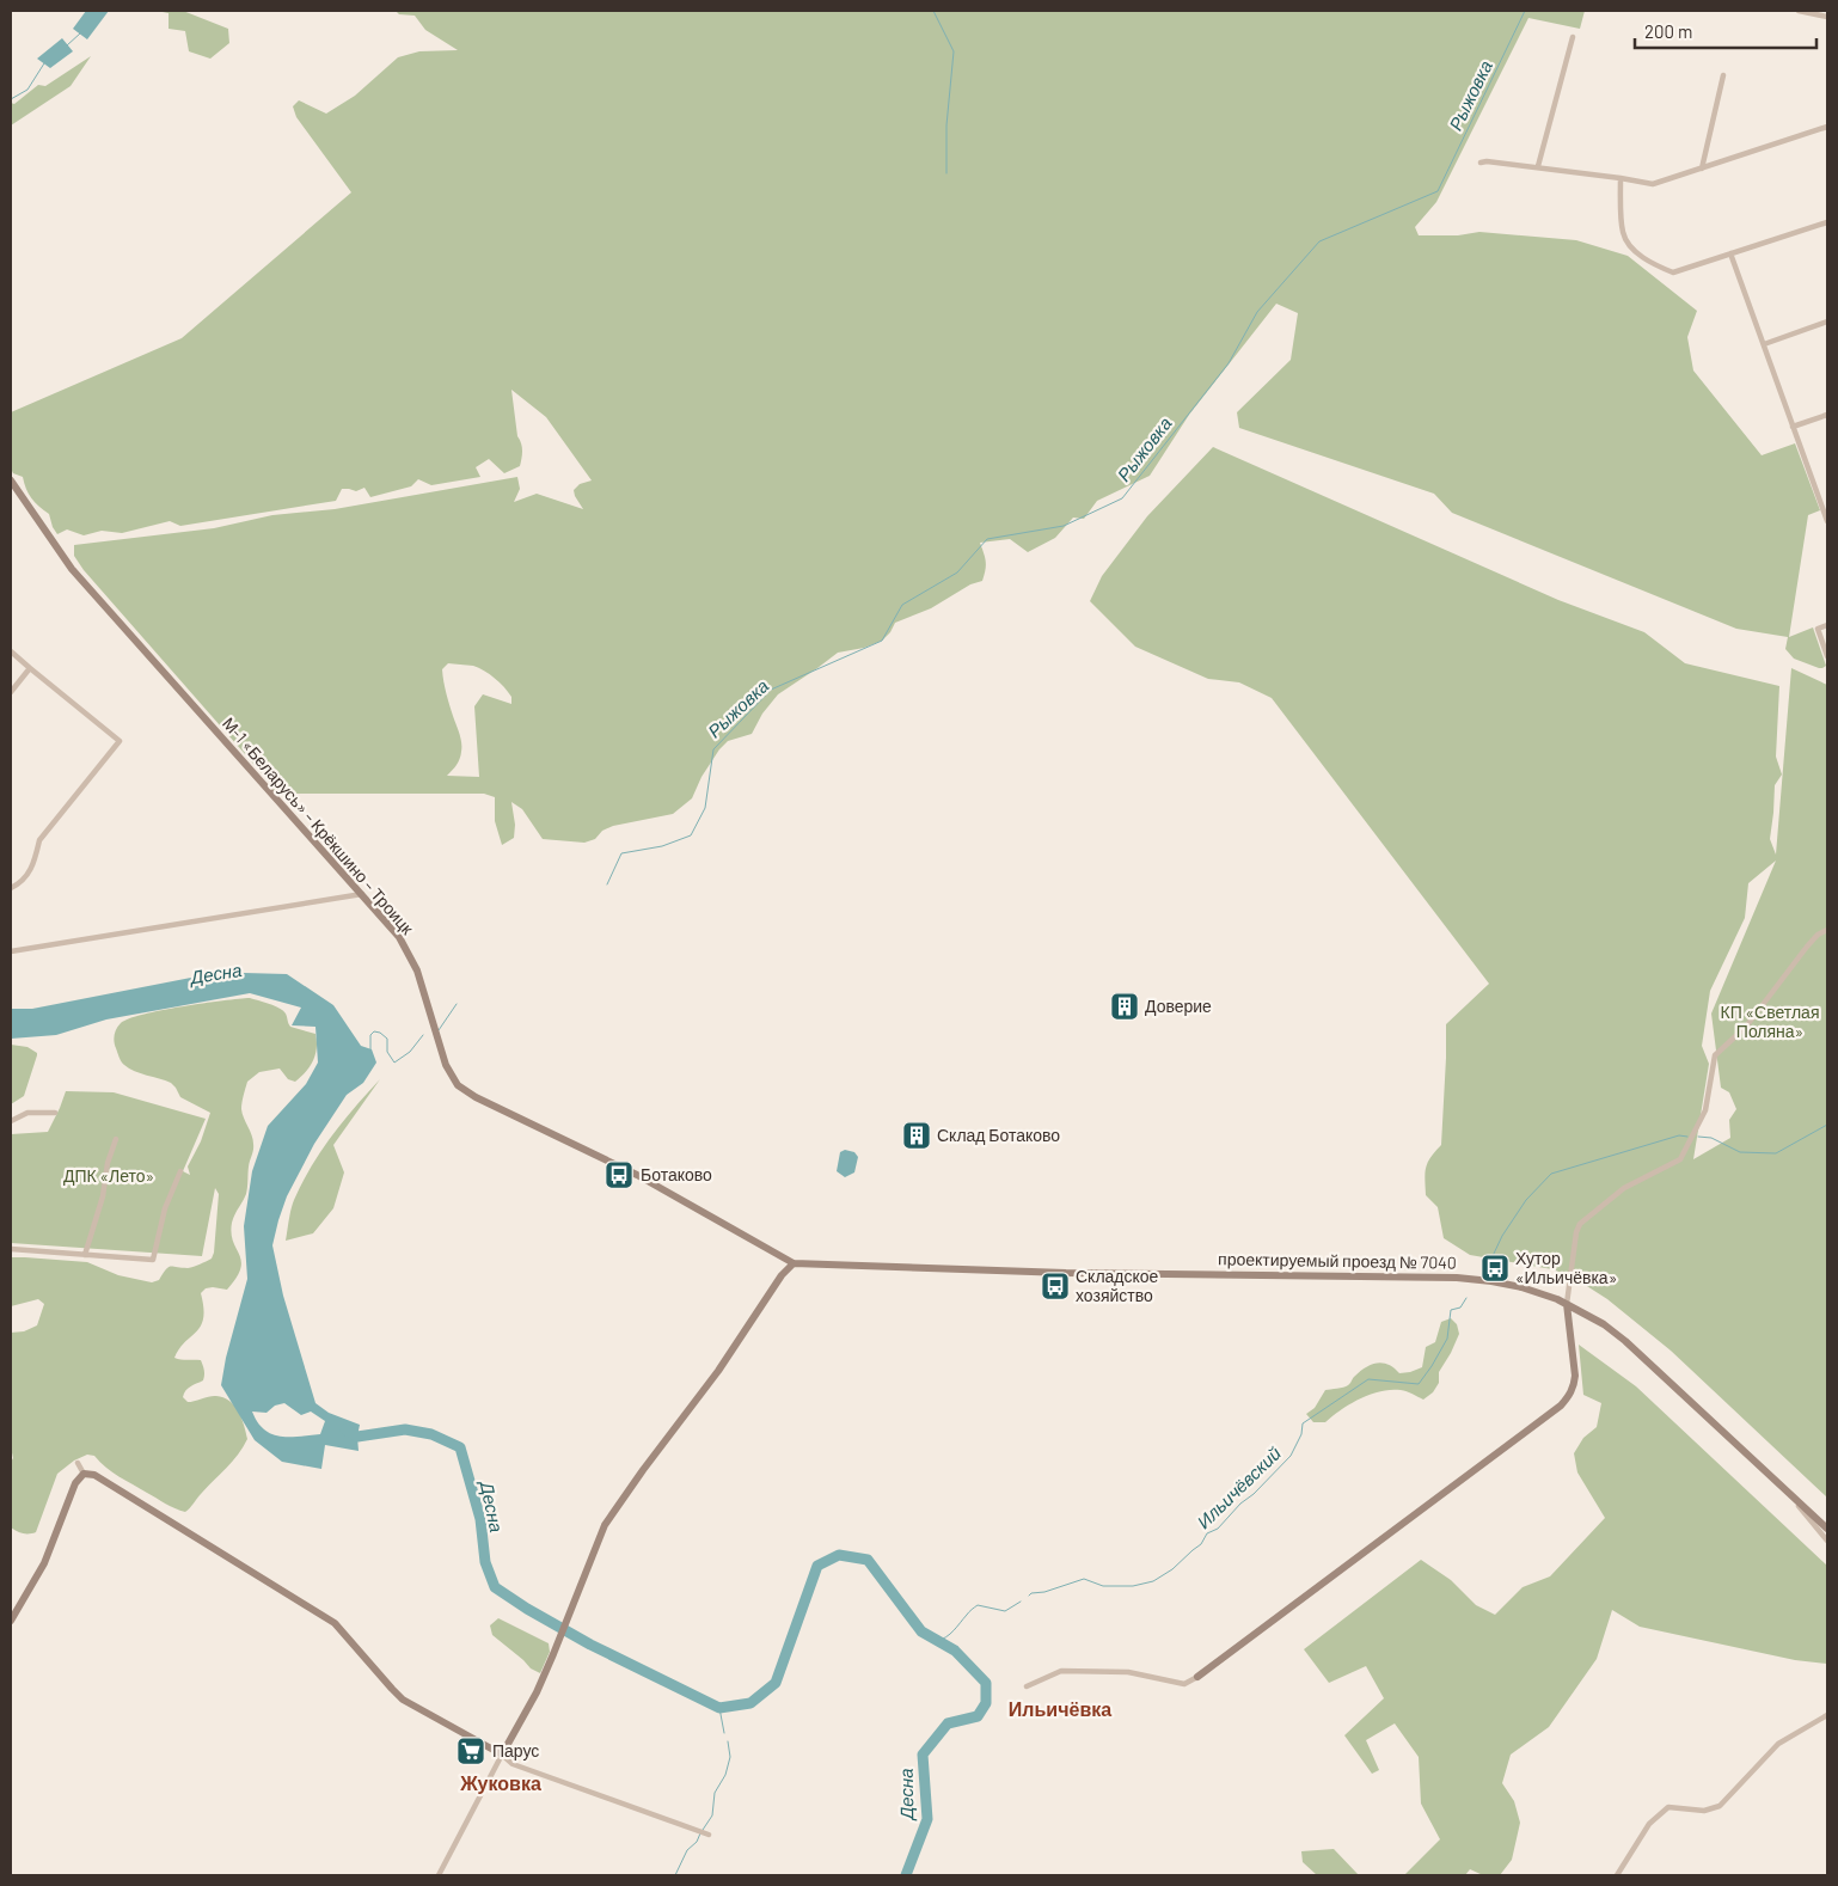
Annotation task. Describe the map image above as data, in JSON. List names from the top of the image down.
{
  "streets": {
    "main road": ["М-1 «Беларусь» – Крёкшино – Троицк", "проектируемый проезд № 7040"]
  },
  "crossings": [
    ["М-1 «Беларусь» – Крёкшино – Троицк", "проектируемый проезд № 7040"]
  ],
  "districts": ["Ильичёвка", "Жуковка"],
  "water": ["Рыжовка", "Десна", "Ильичёвский"],
  "parks": ["КП «Светлая Поляна»", "ДПК «Лето»"],
  "places": {
    "building": ["Доверие", "Склад Ботаково"],
    "bus stop": ["Ботаково", "Хутор «Ильичёвка»", "Складское хозяйство"],
    "supermarket": ["Парус"]
  },
  "scale_bar": "200 m"
}
